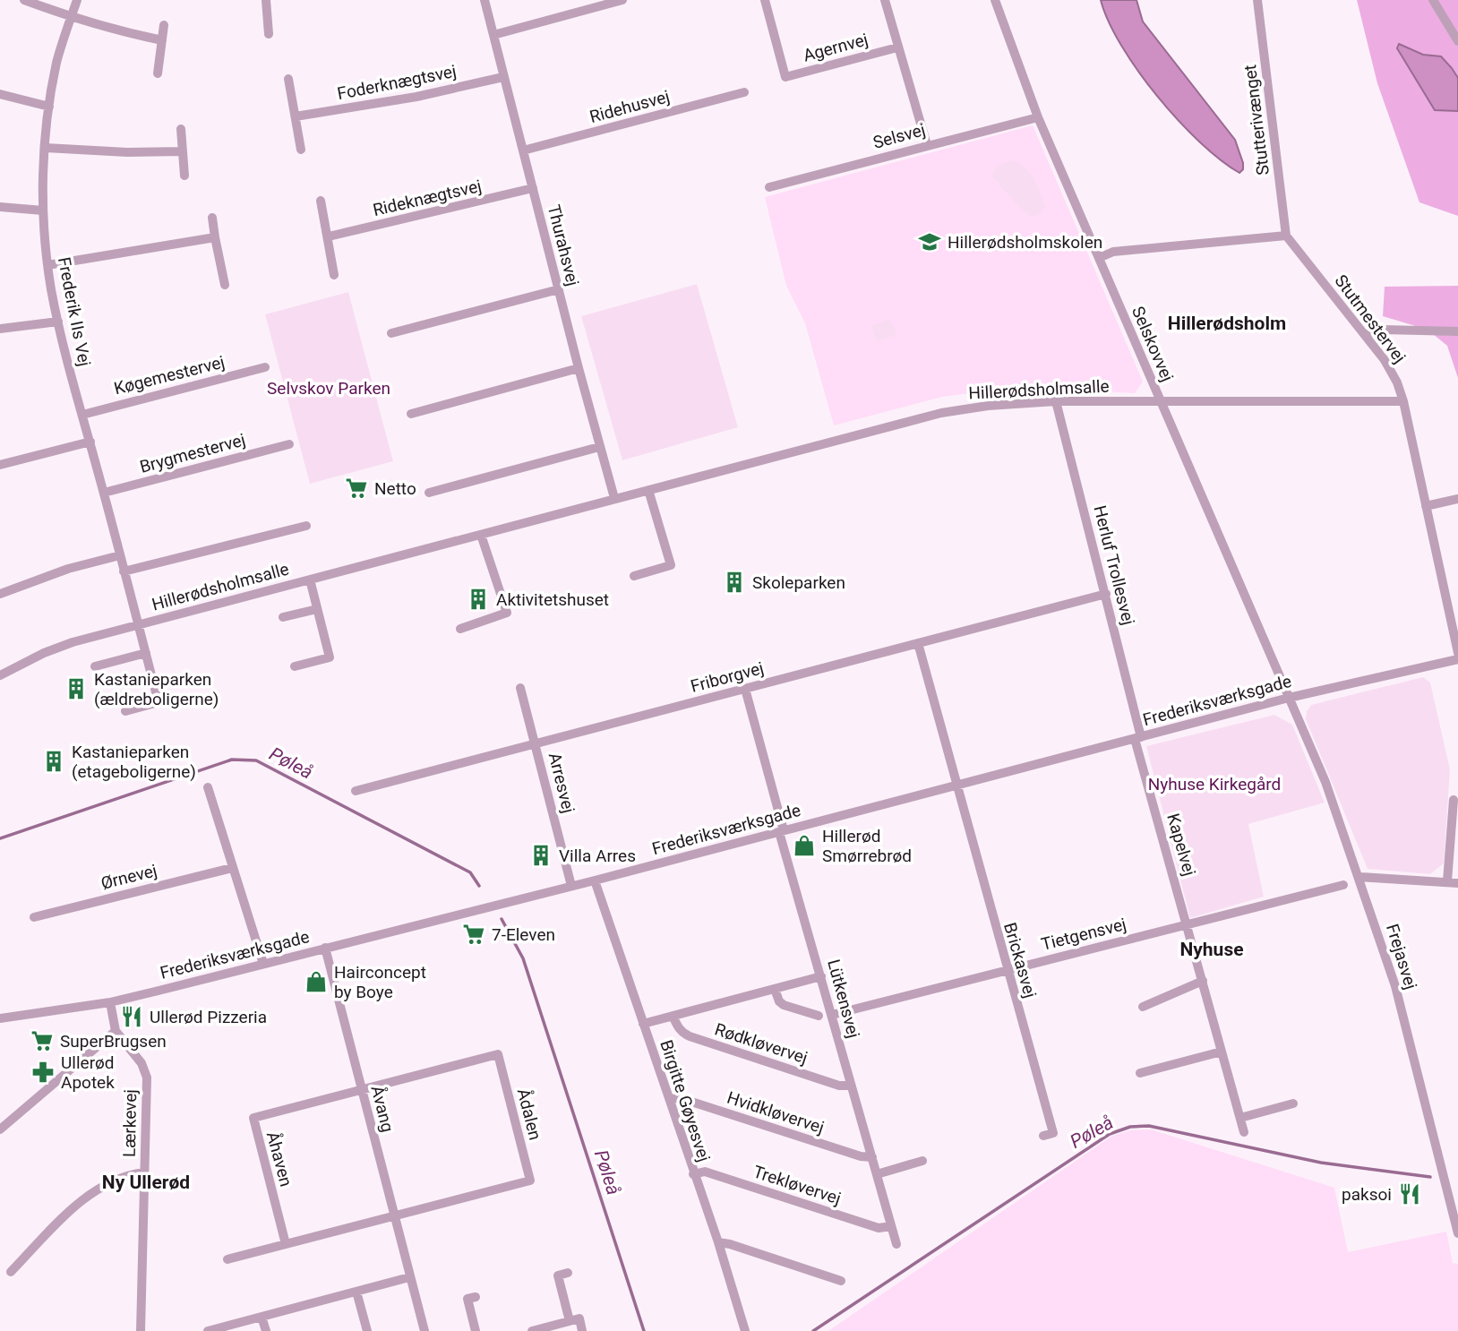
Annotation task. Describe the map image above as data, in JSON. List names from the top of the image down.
{
  "streets": {
    "street": [
      "Agernvej",
      "Foderknægtsvej",
      "Ridehusvej",
      "Stutterivænget",
      "Selsvej",
      "Rideknægtsvej",
      "Thurahsvej",
      "Frederik IIs Vej",
      "Stutmestervej",
      "Selskovvej",
      "Køgemestervej",
      "Hillerødsholmsalle",
      "Brygmestervej",
      "Herluf Trollesvej",
      "Friborgvej",
      "Frederiksværksgade",
      "Arresvej",
      "Kapelvej",
      "Ørnevej",
      "Tietgensvej",
      "Frejasvej",
      "Brickasvej",
      "Lütkensvej",
      "Rødkløvervej",
      "Birgitte Gøyesvej",
      "Åvang",
      "Hvidkløvervej",
      "Ådalen",
      "Lærkevej",
      "Åhaven",
      "Trekløvervej"
    ]
  },
  "crossings": [
    ["Foderknægtsvej", "Thurahsvej"],
    ["Ridehusvej", "Thurahsvej"],
    ["Stutterivænget", "Stutmestervej"],
    ["Selsvej", "Selskovvej"],
    ["Rideknægtsvej", "Thurahsvej"],
    ["Thurahsvej", "Hillerødsholmsalle"],
    ["Frederik IIs Vej", "Køgemestervej"],
    ["Frederik IIs Vej", "Hillerødsholmsalle"],
    ["Frederik IIs Vej", "Brygmestervej"],
    ["Stutmestervej", "Hillerødsholmsalle"],
    ["Selskovvej", "Hillerødsholmsalle"],
    ["Selskovvej", "Frederiksværksgade"],
    ["Selskovvej", "Frejasvej"],
    ["Hillerødsholmsalle", "Herluf Trollesvej"],
    ["Herluf Trollesvej", "Friborgvej"],
    ["Herluf Trollesvej", "Frederiksværksgade"],
    ["Herluf Trollesvej", "Kapelvej"],
    ["Friborgvej", "Arresvej"],
    ["Friborgvej", "Brickasvej"],
    ["Friborgvej", "Lütkensvej"],
    ["Frederiksværksgade", "Arresvej"],
    ["Frederiksværksgade", "Kapelvej"],
    ["Frederiksværksgade", "Frejasvej"],
    ["Frederiksværksgade", "Brickasvej"],
    ["Frederiksværksgade", "Lütkensvej"],
    ["Frederiksværksgade", "Birgitte Gøyesvej"],
    ["Frederiksværksgade", "Åvang"],
    ["Frederiksværksgade", "Lærkevej"],
    ["Kapelvej", "Tietgensvej"],
    ["Tietgensvej", "Brickasvej"],
    ["Tietgensvej", "Lütkensvej"],
    ["Lütkensvej", "Rødkløvervej"],
    ["Lütkensvej", "Hvidkløvervej"],
    ["Lütkensvej", "Trekløvervej"],
    ["Birgitte Gøyesvej", "Hvidkløvervej"],
    ["Birgitte Gøyesvej", "Trekløvervej"],
    ["Åvang", "Ådalen"],
    ["Åvang", "Åhaven"],
    ["Ådalen", "Åhaven"]
  ],
  "districts": ["Hillerødsholm", "Nyhuse", "Ny Ullerød"],
  "water": ["Pøleå"],
  "parks": ["Selvskov Parken", "Nyhuse Kirkegård"],
  "places": {
    "school or university": ["Hillerødsholmskolen"],
    "supermarket": ["Netto", "7-Eleven", "SuperBrugsen"],
    "building": [
      "Skoleparken",
      "Aktivitetshuset",
      "Kastanieparken (ældreboligerne)",
      "Kastanieparken (etageboligerne)",
      "Villa Arres"
    ],
    "shop": ["Hillerød Smørrebrød", "Hairconcept by Boye"],
    "restaurant": ["Ullerød Pizzeria", "paksoi"],
    "pharmacy": ["Ullerød Apotek"]
  }
}
